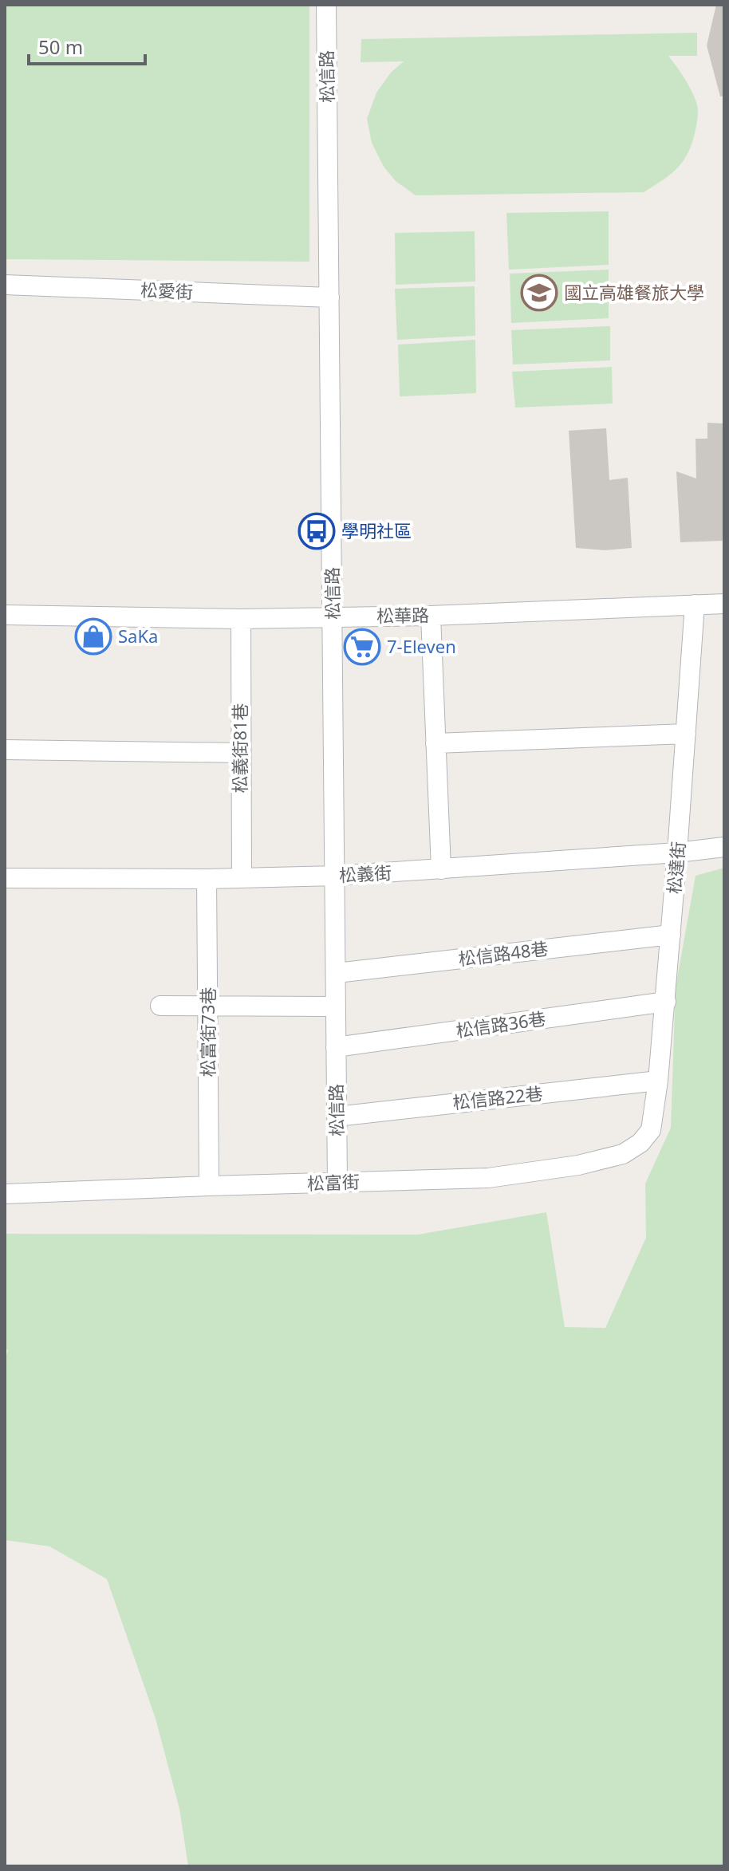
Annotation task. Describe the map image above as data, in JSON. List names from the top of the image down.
{
  "streets": {
    "street": [
      "松信路",
      "松愛街",
      "松華路",
      "松義街81巷",
      "松達街",
      "松義街",
      "松信路48巷",
      "松信路36巷",
      "松富街73巷",
      "松信路22巷",
      "松富街"
    ]
  },
  "crossings": [
    ["松信路", "松愛街"],
    ["松信路", "松華路"],
    ["松信路", "松義街"],
    ["松信路", "松信路48巷"],
    ["松信路", "松信路36巷"],
    ["松信路", "松信路22巷"],
    ["松信路", "松富街"],
    ["松華路", "松義街81巷"],
    ["松華路", "松達街"],
    ["松義街81巷", "松義街"],
    ["松達街", "松義街"],
    ["松達街", "松信路48巷"],
    ["松達街", "松信路36巷"],
    ["松達街", "松信路22巷"],
    ["松達街", "松富街"],
    ["松義街", "松富街73巷"],
    ["松富街73巷", "松富街"]
  ],
  "places": {
    "school or university": ["國立高雄餐旅大學"],
    "bus stop": ["學明社區"],
    "shop": ["SaKa"],
    "supermarket": ["7-Eleven"]
  },
  "scale_bar": "50 m"
}
